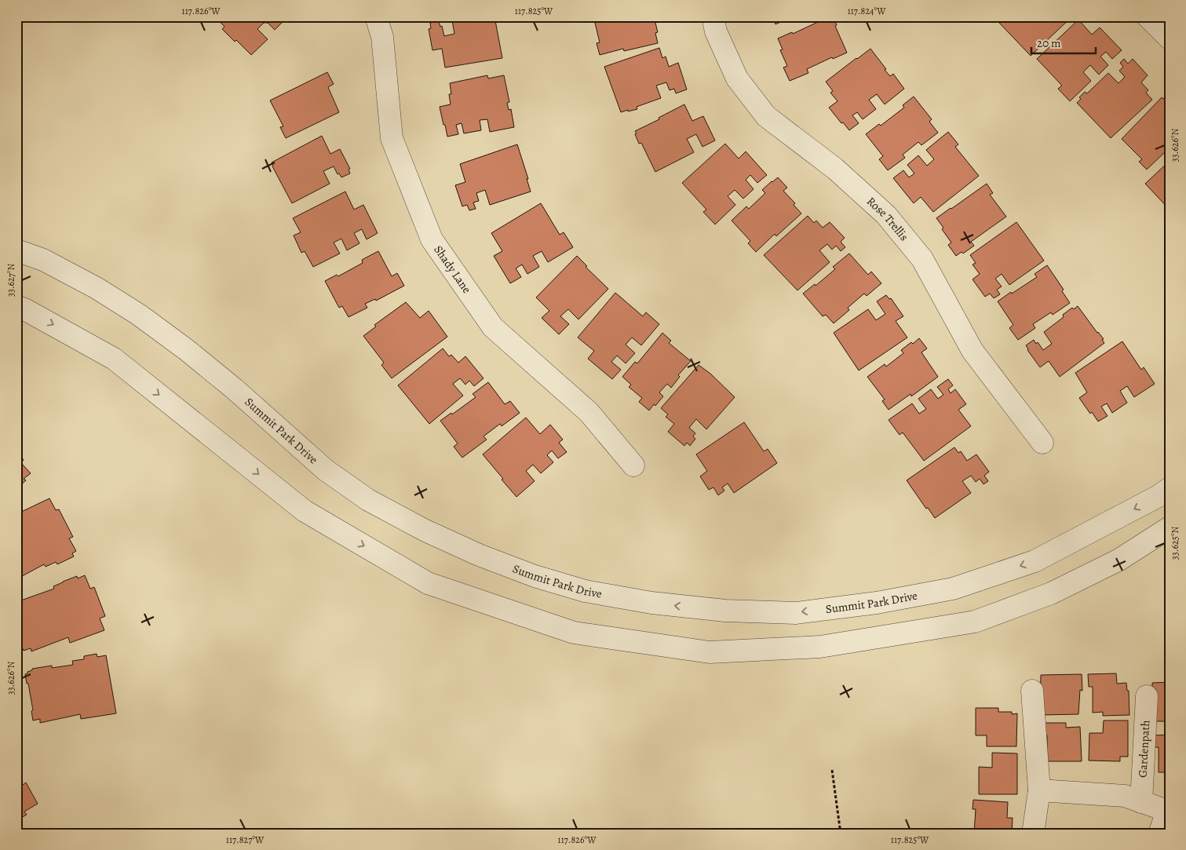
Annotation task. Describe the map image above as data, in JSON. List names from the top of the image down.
{
  "streets": {
    "street": [
      "Rose Trellis",
      "Shady Lane",
      "Summit Park Drive",
      "Gardenpath"
    ]
  },
  "scale_bar": "20 m",
  "coordinates": [
    "117.826°W",
    "117.825°W",
    "117.824°W",
    "33.626°N",
    "33.627°N",
    "33.625°N",
    "117.827°W"
  ]
}
